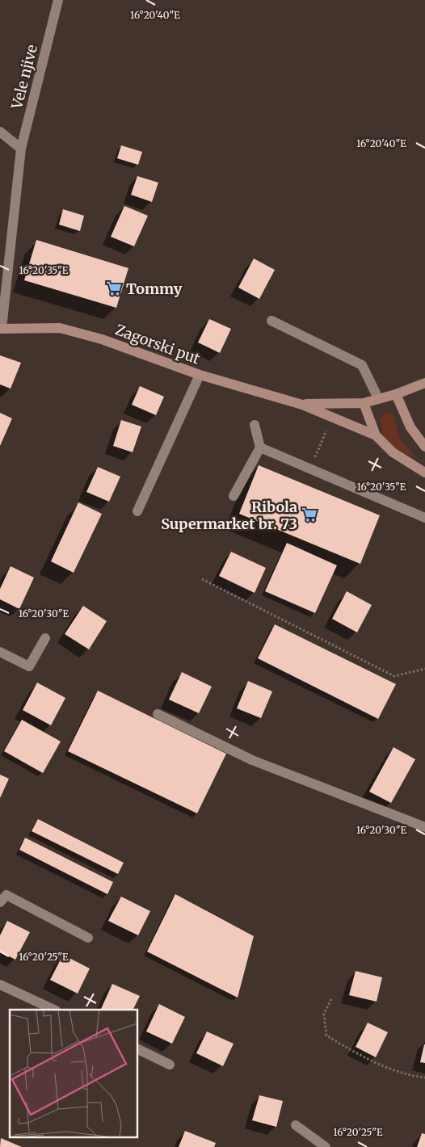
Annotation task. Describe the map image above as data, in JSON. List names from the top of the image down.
{
  "streets": {
    "main road": ["Zagorski put"],
    "street": ["Vele njive"]
  },
  "crossings": [
    ["Vele njive", "Zagorski put"]
  ],
  "places": {
    "supermarket": ["Tommy", "Ribola Supermarket br. 73"]
  },
  "coordinates": [
    "16°20'40\"E",
    "16°20'35\"E",
    "16°20'30\"E",
    "16°20'25\"E"
  ]
}
